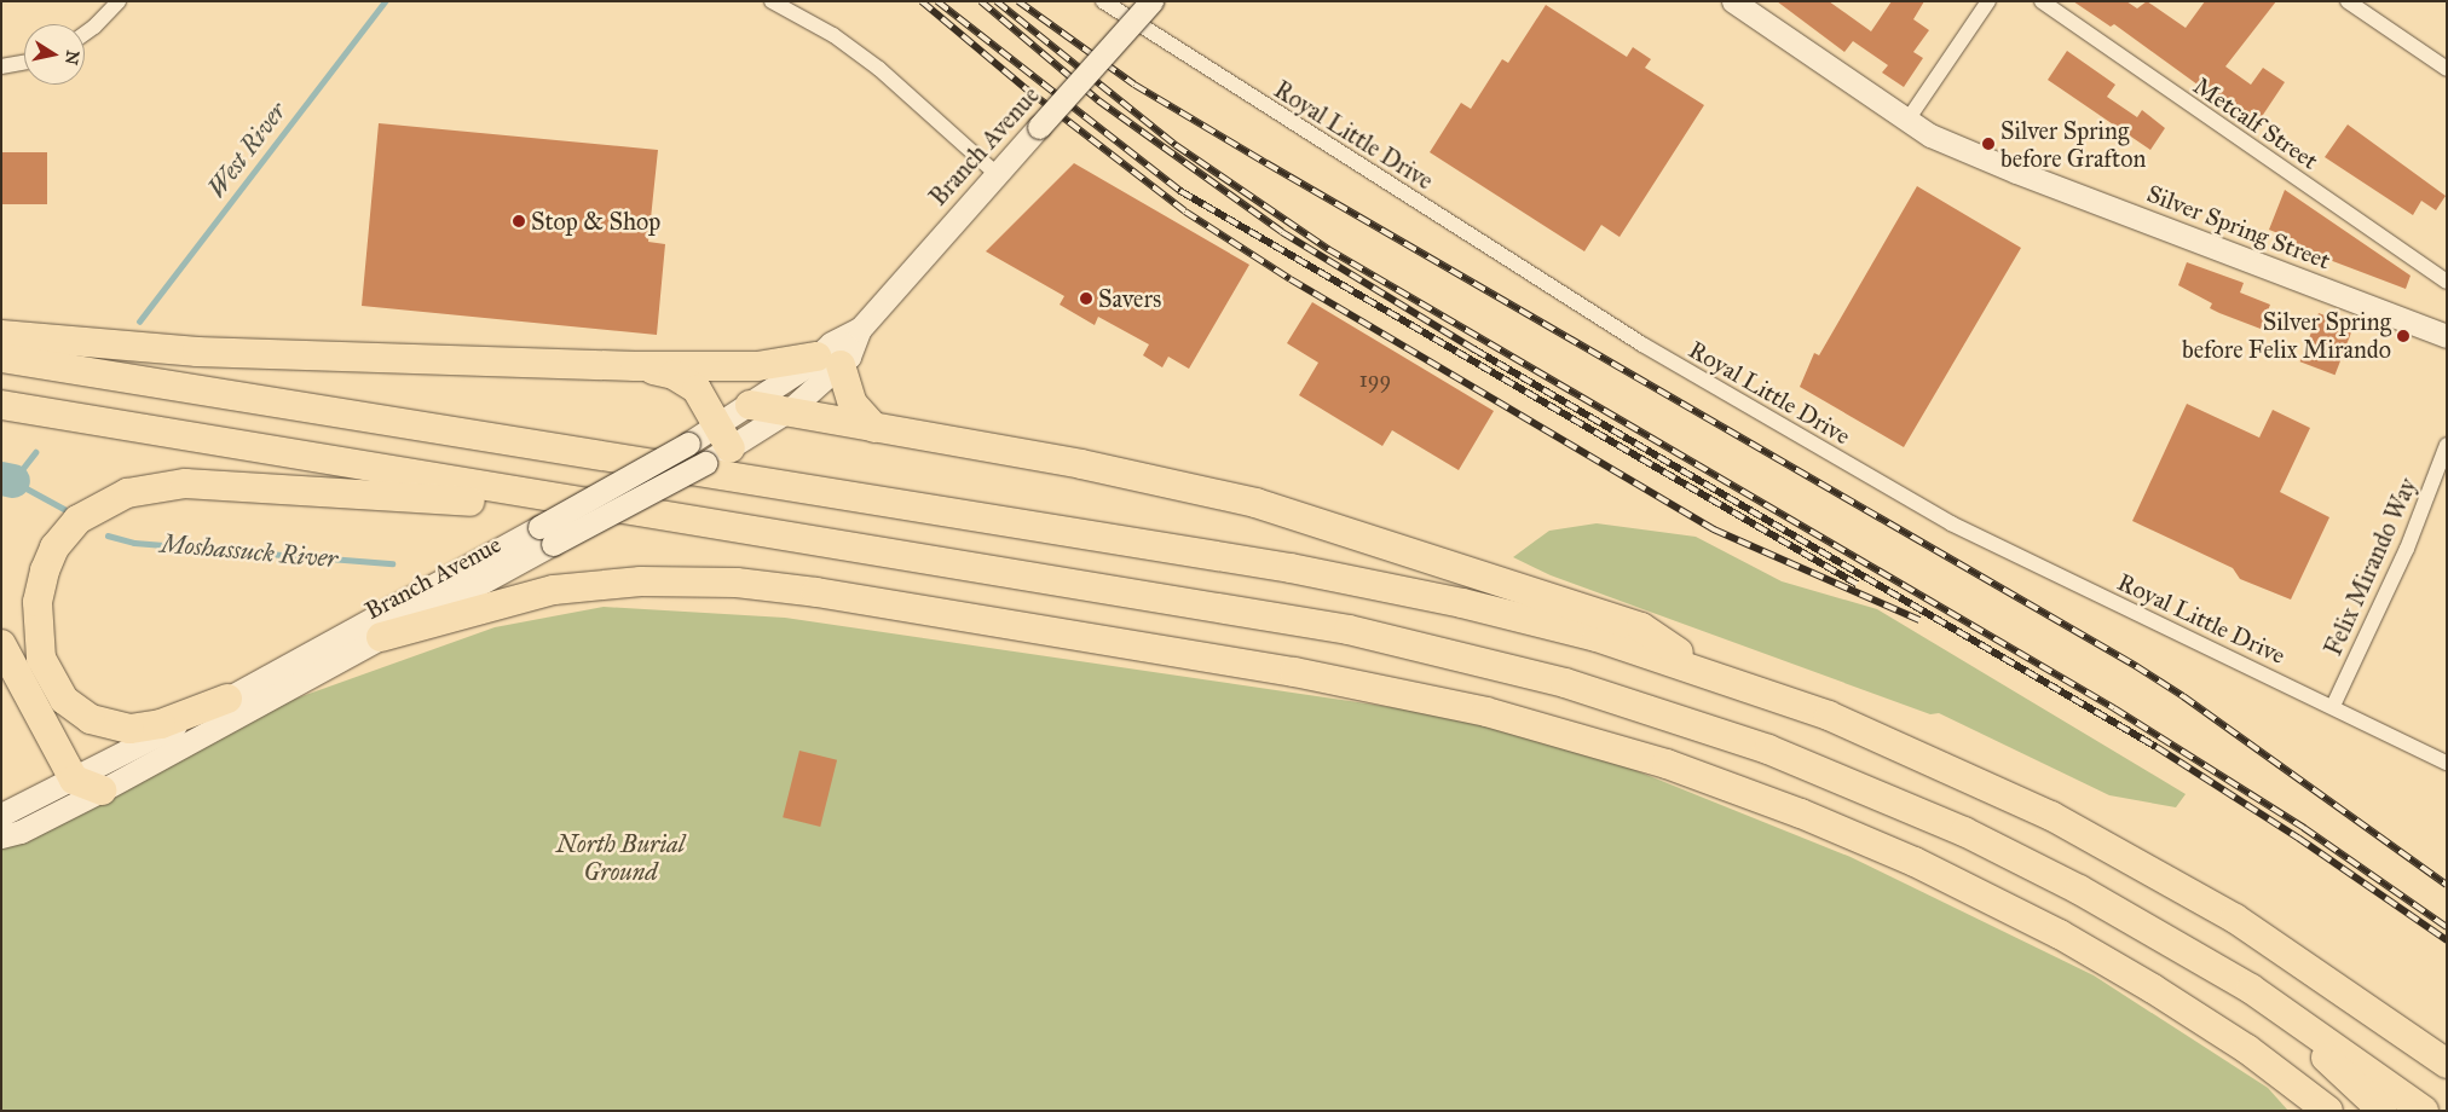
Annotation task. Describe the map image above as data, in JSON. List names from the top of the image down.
{
  "streets": {
    "main road": ["Branch Avenue", "Silver Spring Street"],
    "street": ["Metcalf Street", "Royal Little Drive", "Felix Mirando Way"]
  },
  "crossings": [
    ["Royal Little Drive", "Felix Mirando Way"]
  ],
  "water": ["West River", "Moshassuck River"],
  "parks": ["North Burial Ground"],
  "places": [
    "Silver Spring before Grafton",
    "Stop & Shop",
    "Savers",
    "Silver Spring before Felix Mirando"
  ],
  "house_numbers": ["199"],
  "north": "right"
}
